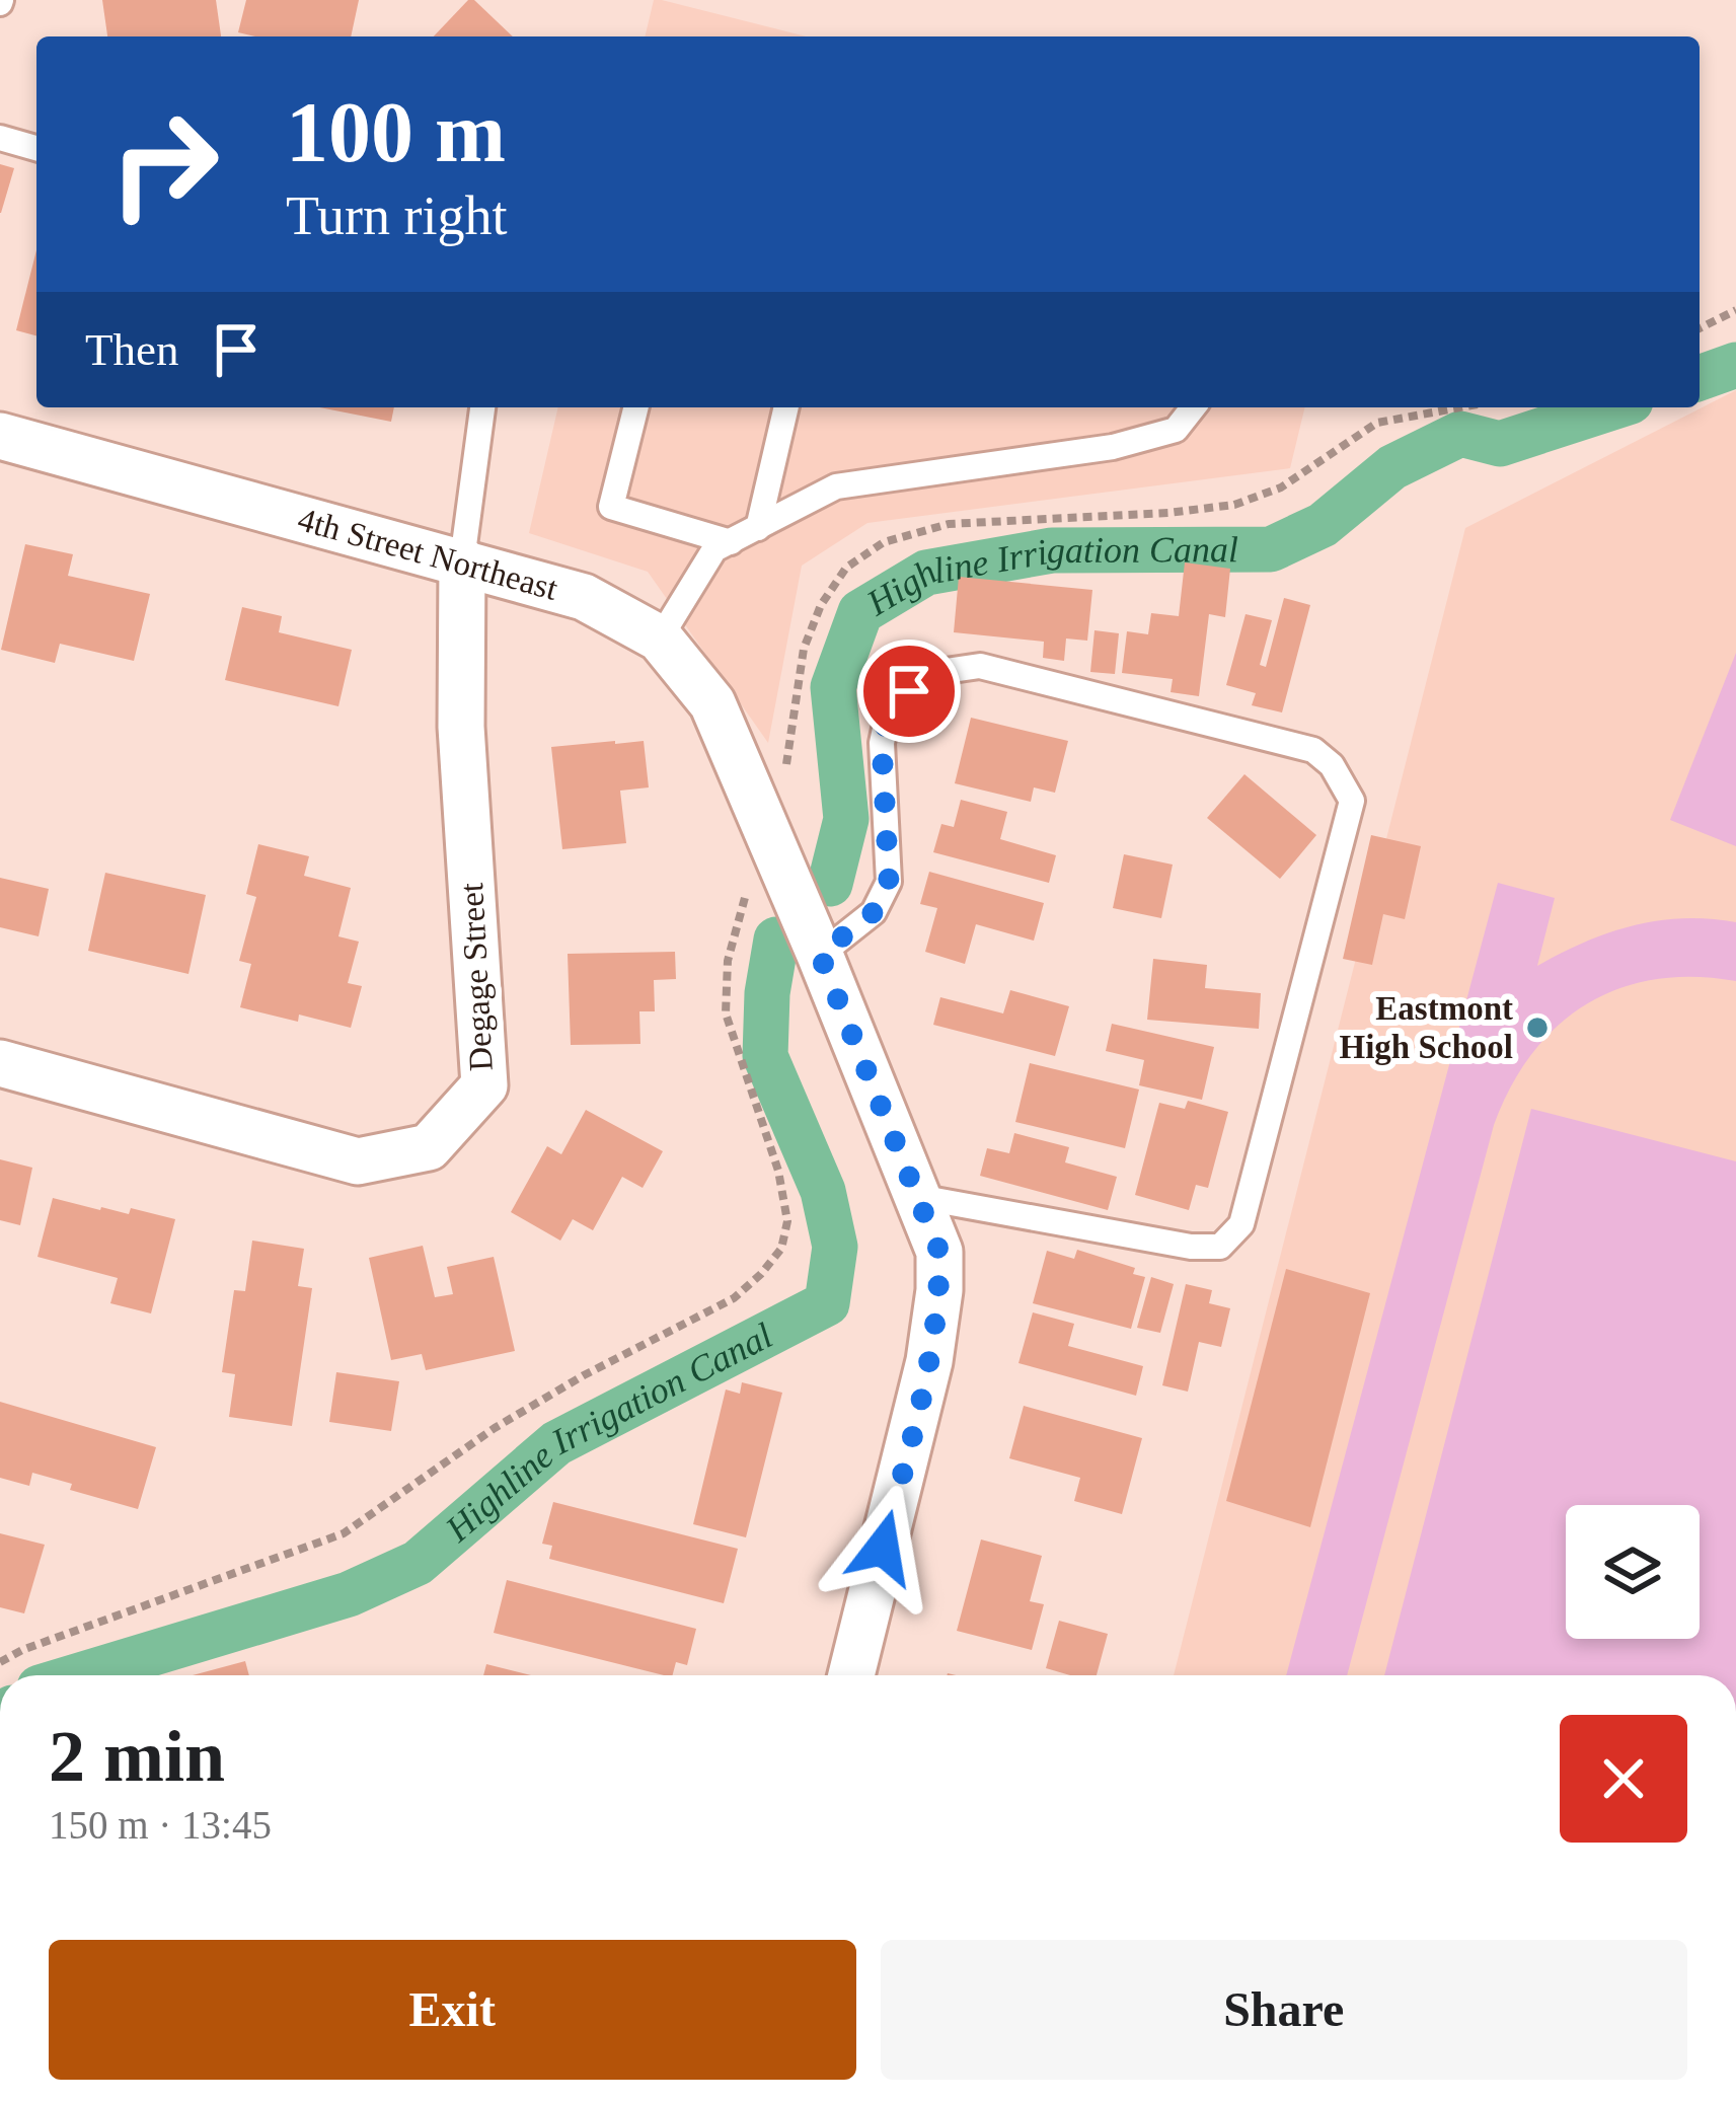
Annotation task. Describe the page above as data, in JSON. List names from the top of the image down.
{
  "streets": {
    "street": ["4th Street Northeast", "Degage Street"]
  },
  "crossings": [
    ["4th Street Northeast", "Degage Street"]
  ],
  "water": ["Highline Irrigation Canal"],
  "places": ["Eastmont High School"],
  "page": {
    "turn": ["100 m", "Turn right"],
    "then": "Then",
    "heading": ["2 min", "150 m · 13:45"],
    "buttons": ["Exit", "Share"]
  }
}
